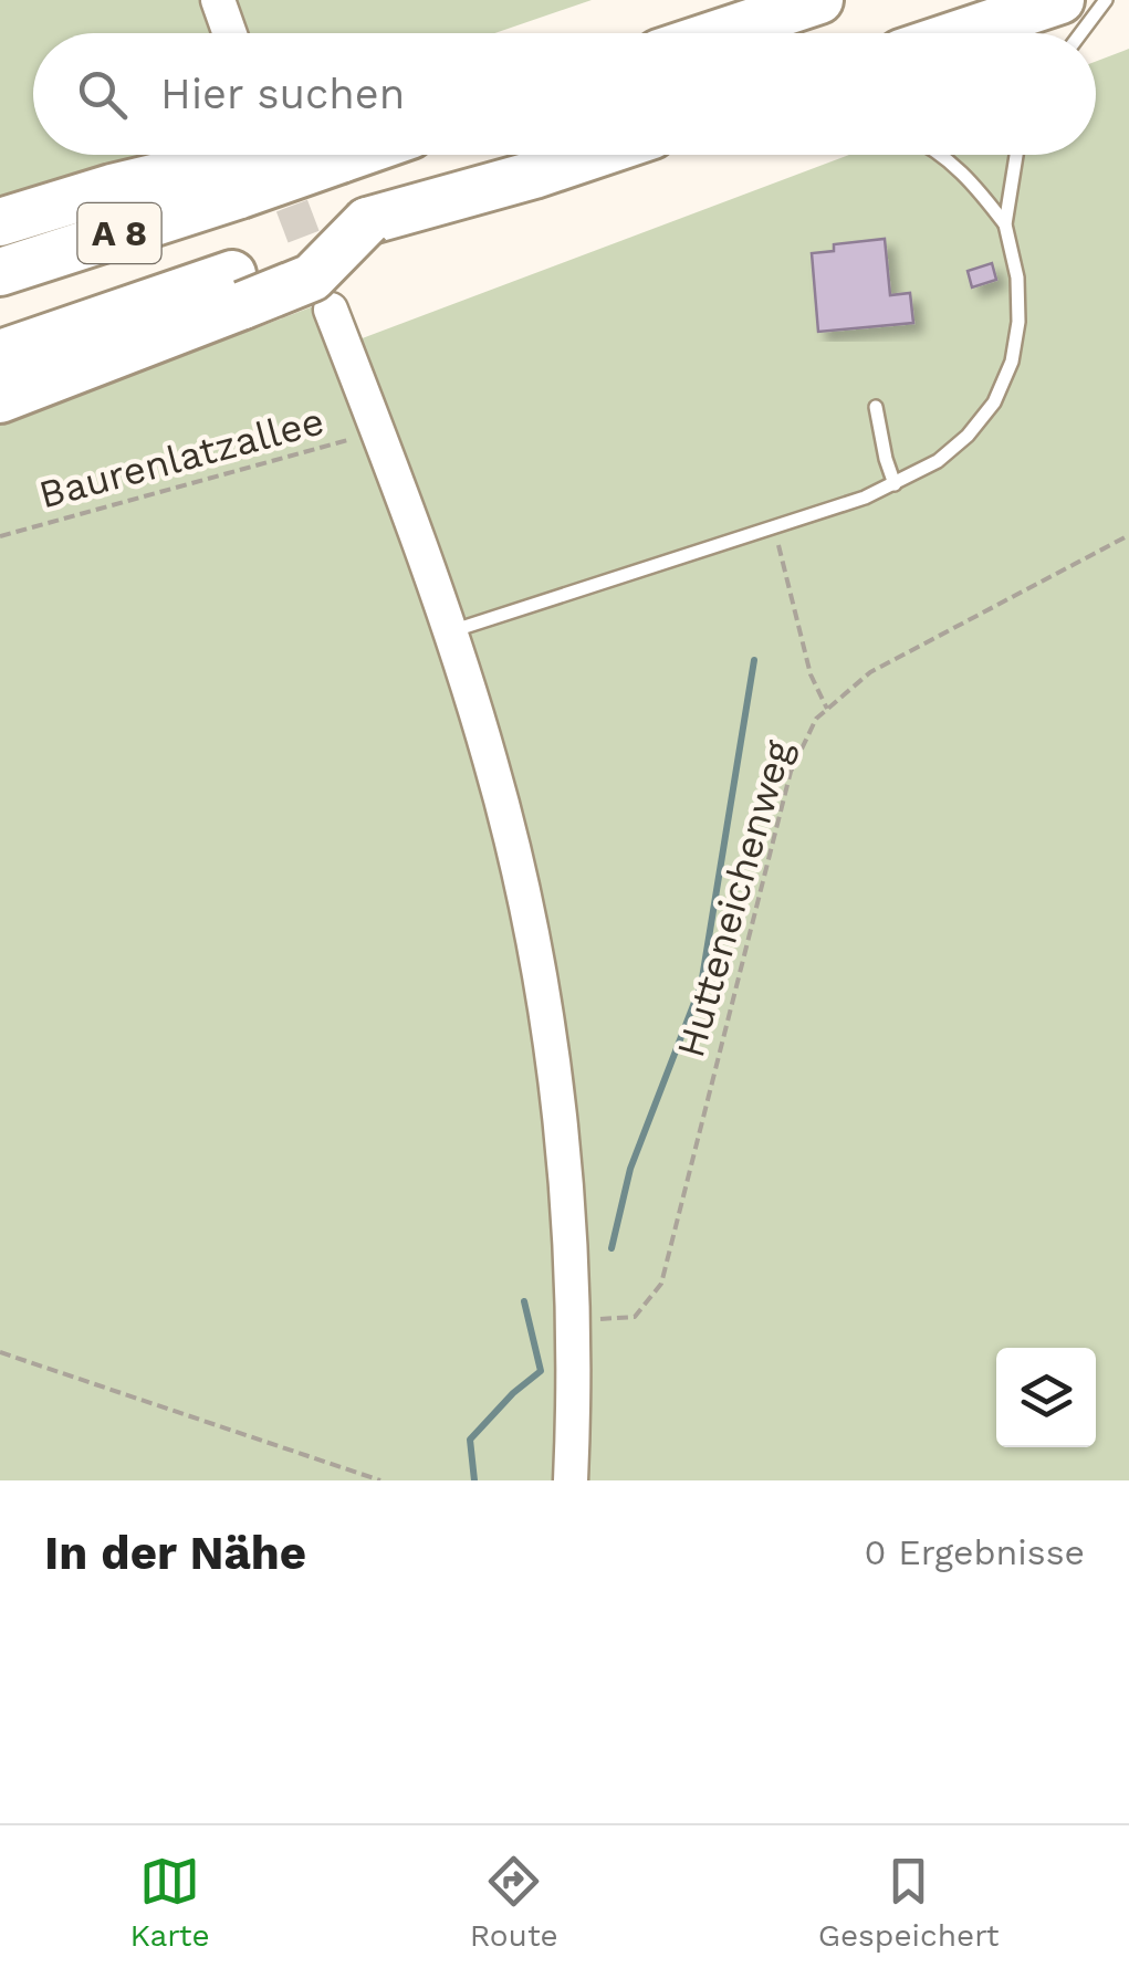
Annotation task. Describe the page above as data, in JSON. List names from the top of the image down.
{
  "streets": {
    "highway": ["A 8"],
    "path": ["Baurenlatzallee", "Hutteneichenweg"]
  },
  "page": {
    "search": "Hier suchen",
    "heading": ["In der Nähe", "0 Ergebnisse"],
    "nav": ["Karte", "Route", "Gespeichert"]
  }
}
